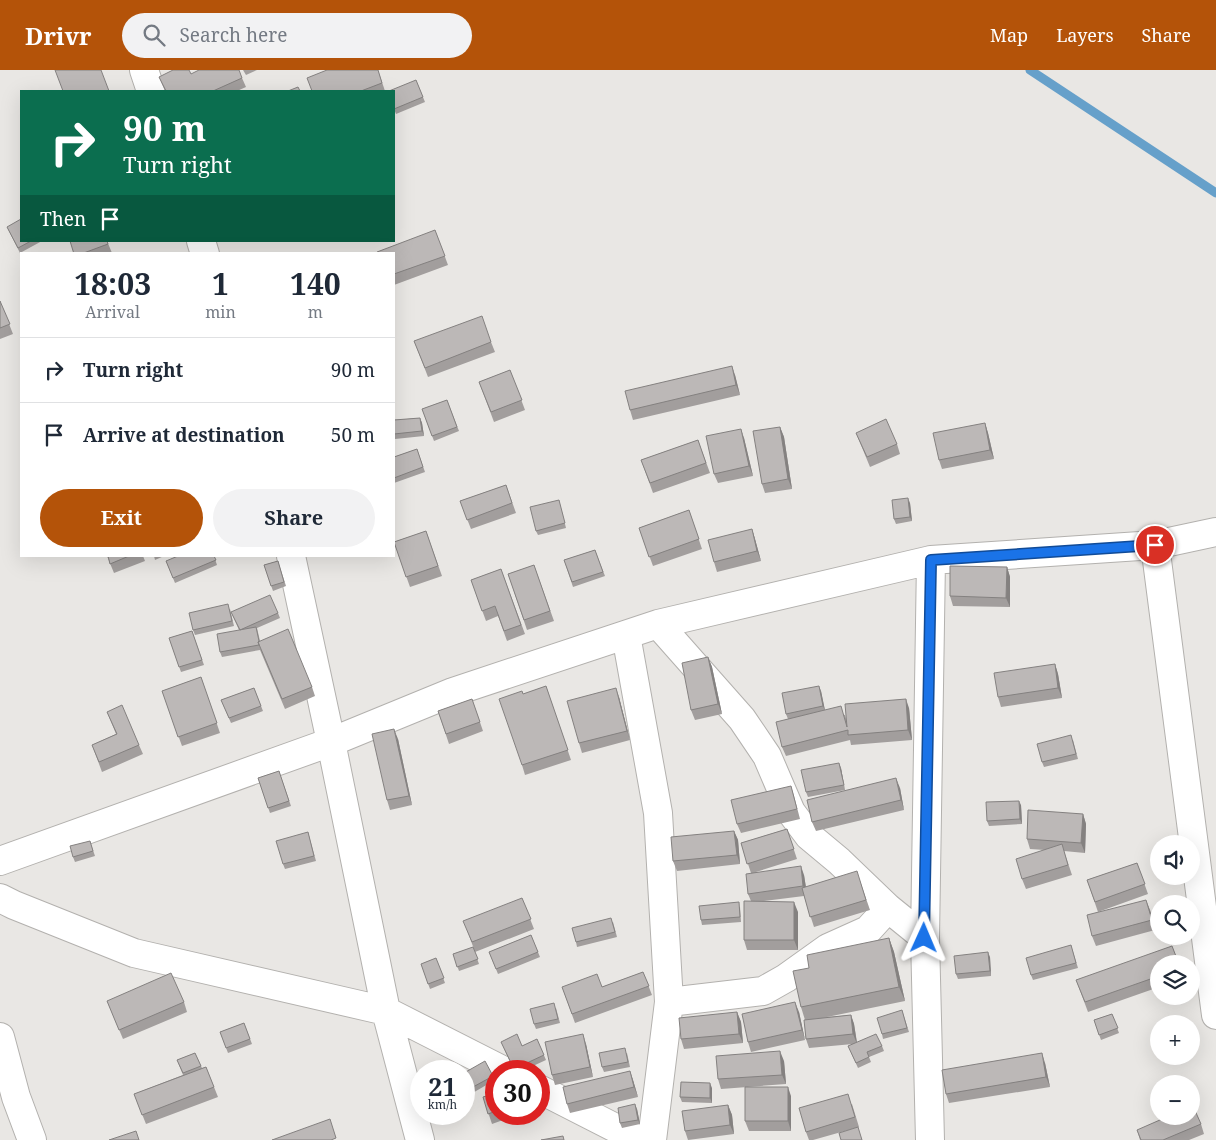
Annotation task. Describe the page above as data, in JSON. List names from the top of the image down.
{
  "page": {
    "header": "Drivr",
    "search": "Search here",
    "nav": ["Map", "Layers", "Share"],
    "turn": ["90 m", "Turn right"],
    "then": "Then",
    "eta": [
      "18:03",
      "Arrival",
      "1",
      "min",
      "140",
      "m"
    ],
    "list": [
      {
        "name": "Turn right",
        "value": "90 m"
      },
      {
        "name": "Arrive at destination",
        "value": "50 m"
      }
    ],
    "buttons": ["Exit", "Share"],
    "map_buttons": ["+", "−"],
    "speed": "21 km/h",
    "limit": "30"
  }
}
